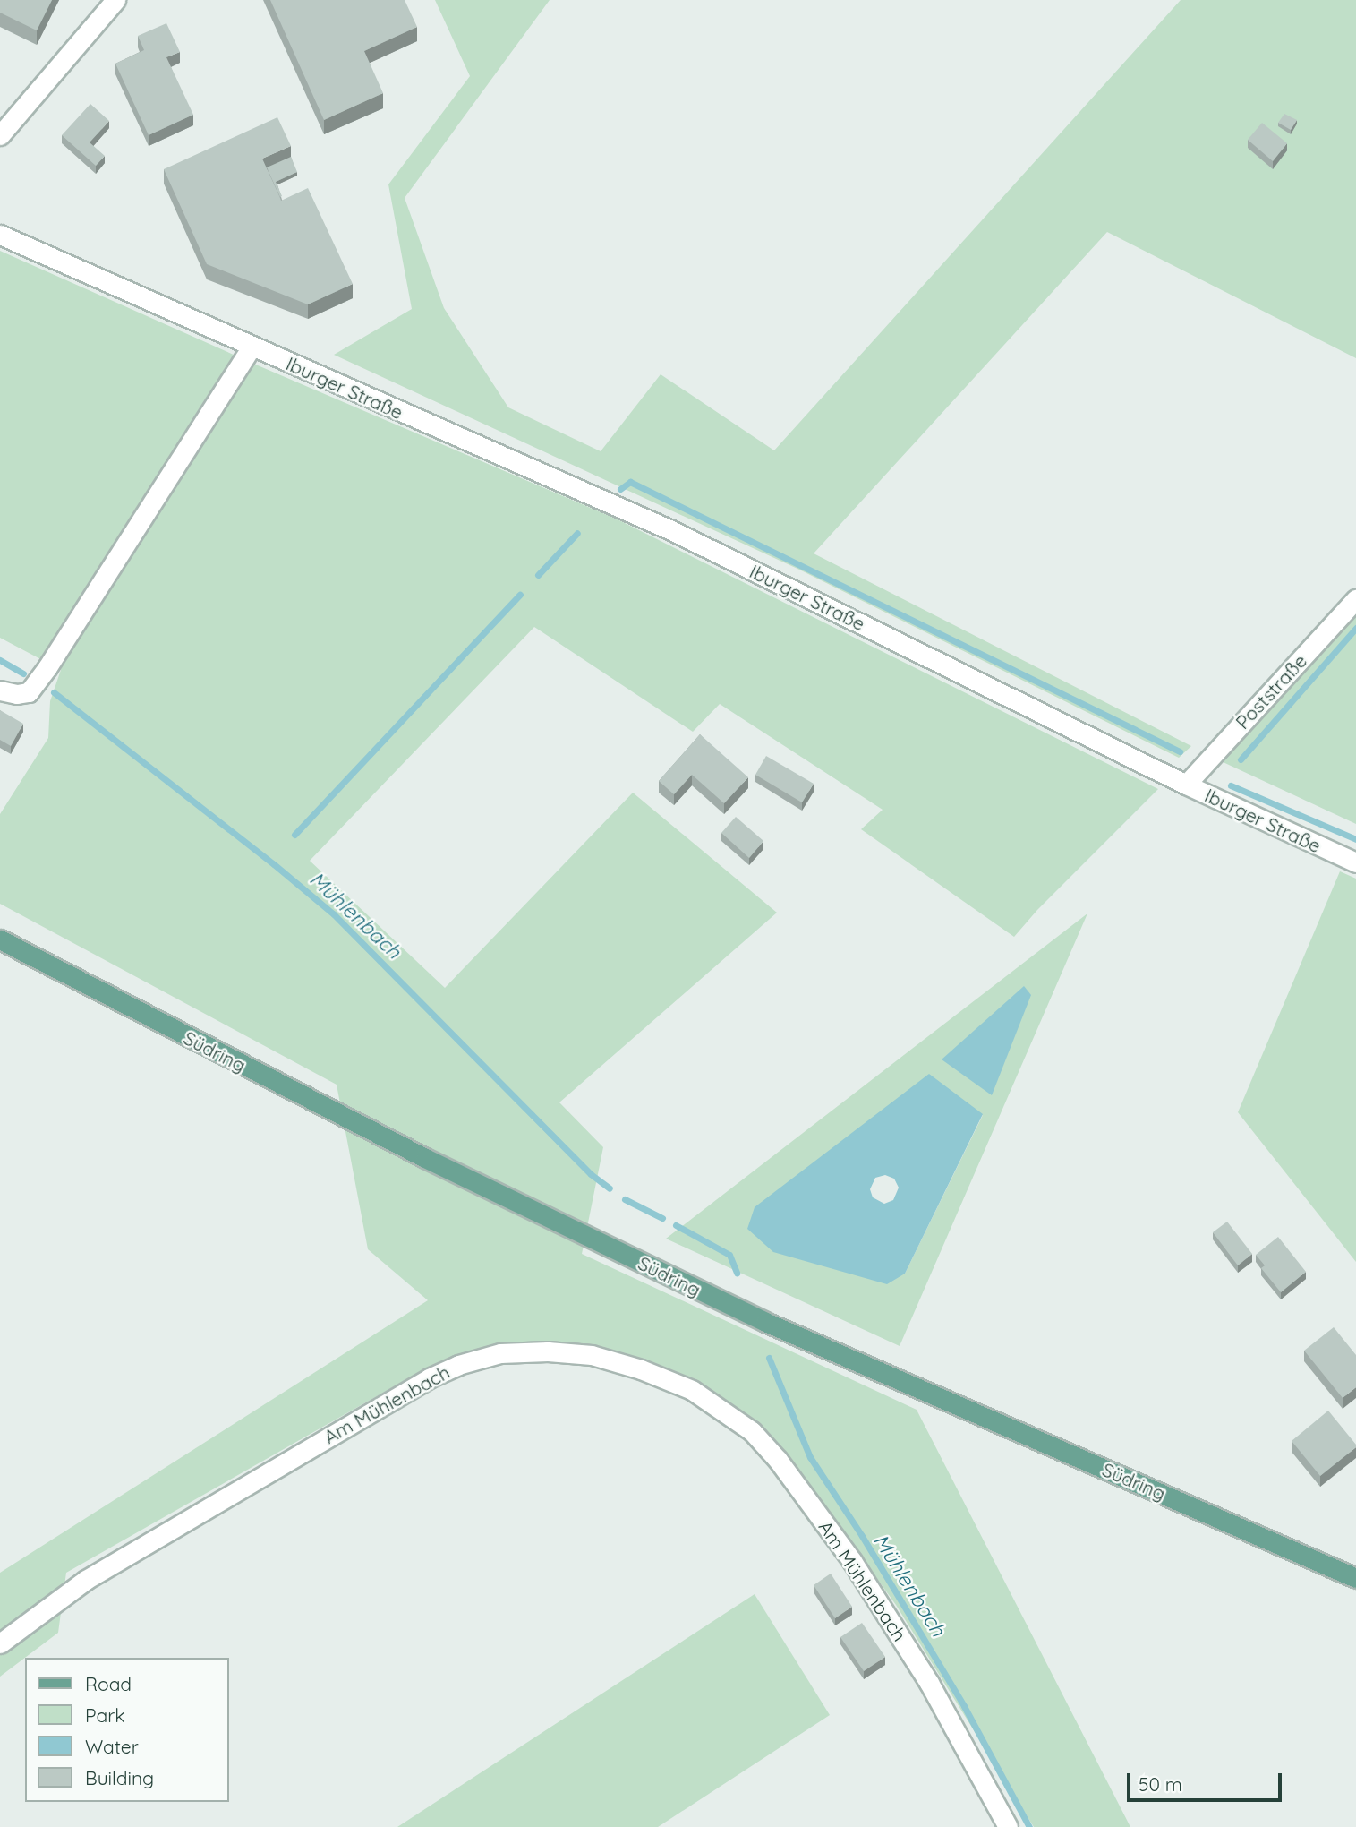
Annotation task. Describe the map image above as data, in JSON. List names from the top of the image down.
{
  "streets": {
    "main road": ["Südring"],
    "street": ["Iburger Straße", "Poststraße", "Am Mühlenbach"]
  },
  "crossings": [
    ["Iburger Straße", "Poststraße"]
  ],
  "water": ["Mühlenbach"],
  "legend": [
    "Road",
    "Park",
    "Water",
    "Building"
  ],
  "scale_bar": "50 m"
}
